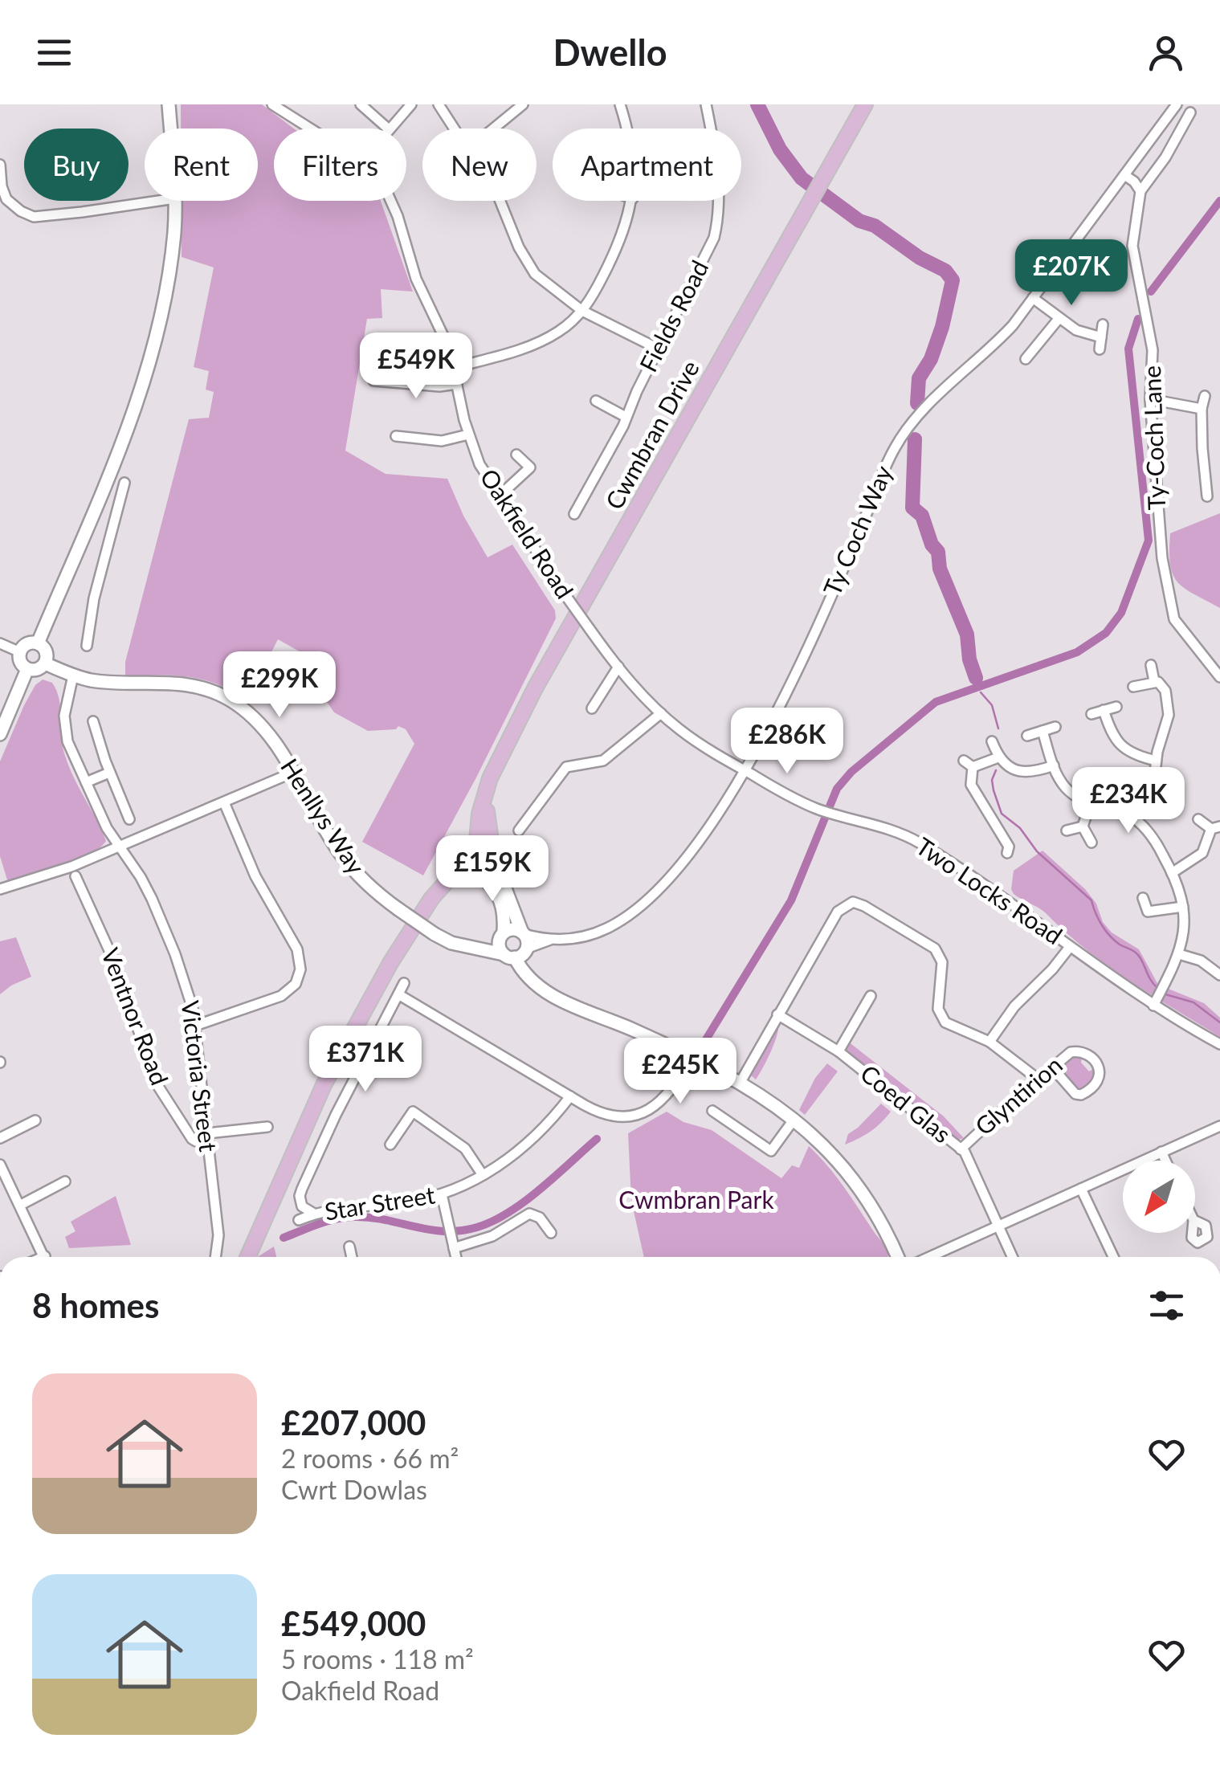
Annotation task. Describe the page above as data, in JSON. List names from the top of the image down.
{
  "streets": {
    "main road": ["Cwmbran Drive"],
    "street": [
      "Fields Road",
      "Ty-Coch Lane",
      "Ty Coch Way",
      "Oakfield Road",
      "Henllys Way",
      "Two Locks Road",
      "Ventnor Road",
      "Victoria Street",
      "Glyntirion",
      "Coed Glas",
      "Star Street"
    ]
  },
  "crossings": [
    ["Ty Coch Way", "Henllys Way"],
    ["Ty Coch Way", "Two Locks Road"],
    ["Oakfield Road", "Two Locks Road"],
    ["Henllys Way", "Victoria Street"],
    ["Ventnor Road", "Victoria Street"],
    ["Glyntirion", "Coed Glas"]
  ],
  "parks": ["Cwmbran Park"],
  "north": "bottom left",
  "page": {
    "header": "Dwello",
    "chip": [
      "Buy",
      "Rent",
      "Filters",
      "New",
      "Apartment"
    ],
    "price": [
      "£207K",
      "£549K",
      "£299K",
      "£286K",
      "£234K",
      "£159K",
      "£371K",
      "£245K"
    ],
    "heading": "8 homes",
    "list": [
      {
        "name": "£207,000",
        "note": "2 rooms · 66 m² · Cwrt Dowlas"
      },
      {
        "name": "£549,000",
        "note": "5 rooms · 118 m² · Oakfield Road"
      }
    ]
  }
}
